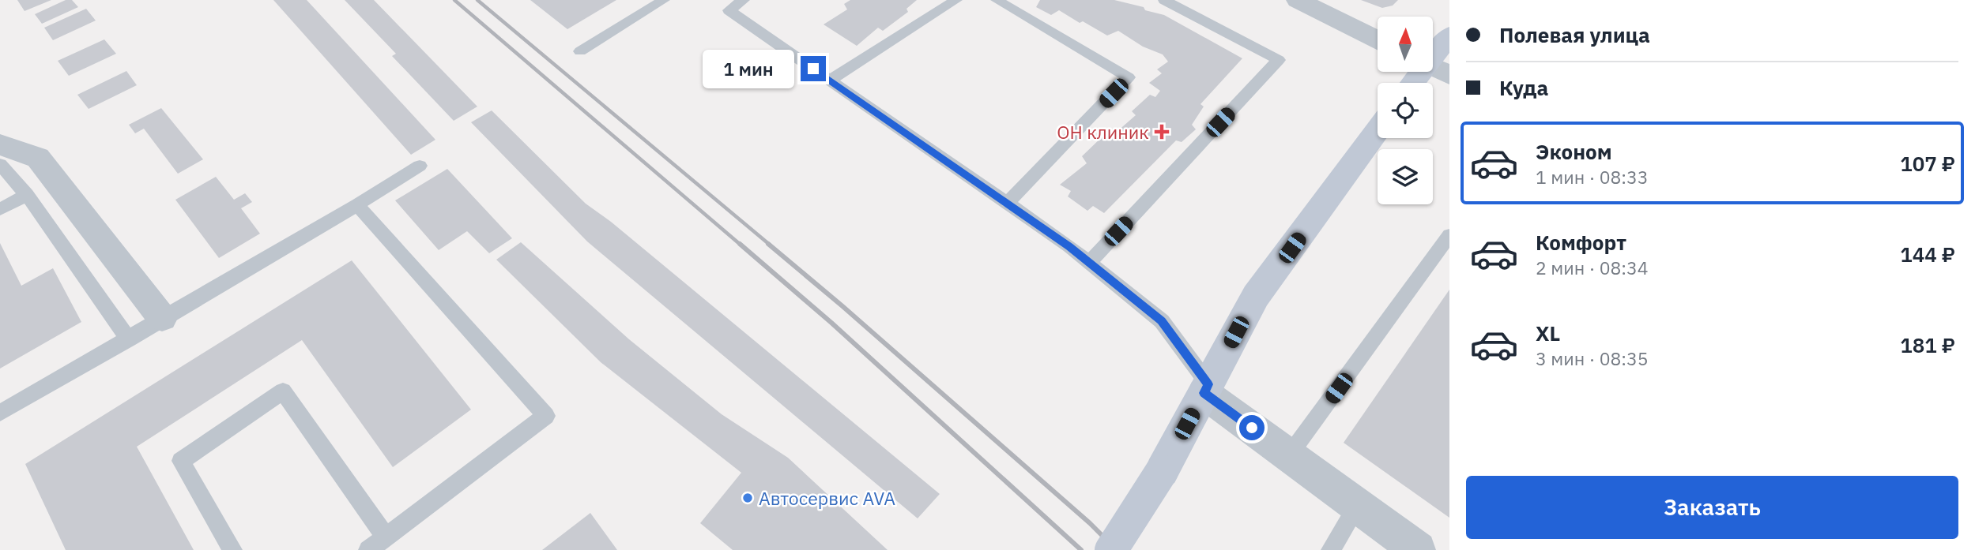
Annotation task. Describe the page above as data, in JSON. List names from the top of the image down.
{
  "places": {
    "health": ["ОН клиник"],
    "other": ["Автосервис AVA"]
  },
  "north": "top",
  "page": {
    "banner": ["Полевая улица", "Куда"],
    "bubble": "1 мин",
    "list": [
      {
        "name": "Эконом",
        "note": "1 мин · 08:33",
        "value": "107 ₽"
      },
      {
        "name": "Комфорт",
        "note": "2 мин · 08:34",
        "value": "144 ₽"
      },
      {
        "name": "XL",
        "note": "3 мин · 08:35",
        "value": "181 ₽"
      }
    ],
    "buttons": "Заказать"
  }
}
